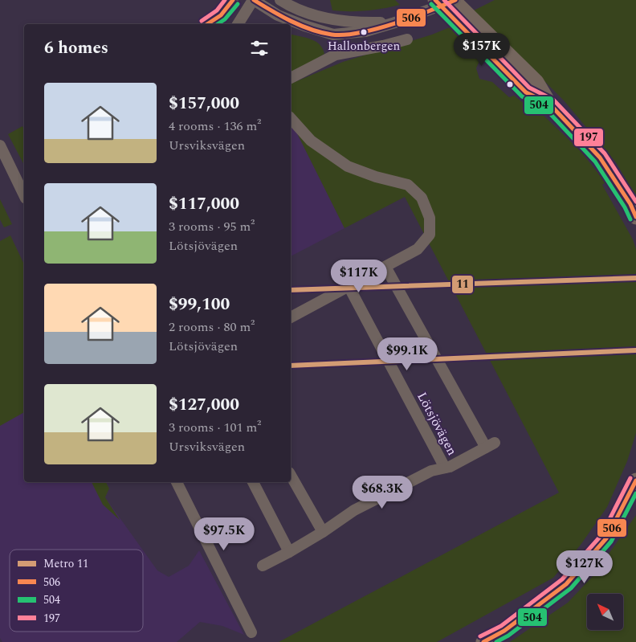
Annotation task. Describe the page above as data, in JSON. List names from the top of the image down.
{
  "streets": {
    "street": ["Lötsjövägen"]
  },
  "places": ["Hallonbergen"],
  "lines": [
    "transit line 506",
    "transit line 197",
    "transit line 504",
    "metro line 11"
  ],
  "legend": [
    "Metro 11",
    "506",
    "504",
    "197"
  ],
  "north": "top left",
  "page": {
    "heading": "6 homes",
    "price": [
      "$157K",
      "$117K",
      "$99.1K",
      "$68.3K",
      "$97.5K",
      "$127K"
    ],
    "list": [
      {
        "name": "$157,000",
        "note": "4 rooms · 136 m² · Ursviksvägen"
      },
      {
        "name": "$117,000",
        "note": "3 rooms · 95 m² · Lötsjövägen"
      },
      {
        "name": "$99,100",
        "note": "2 rooms · 80 m² · Lötsjövägen"
      },
      {
        "name": "$127,000",
        "note": "3 rooms · 101 m² · Ursviksvägen"
      }
    ]
  }
}
